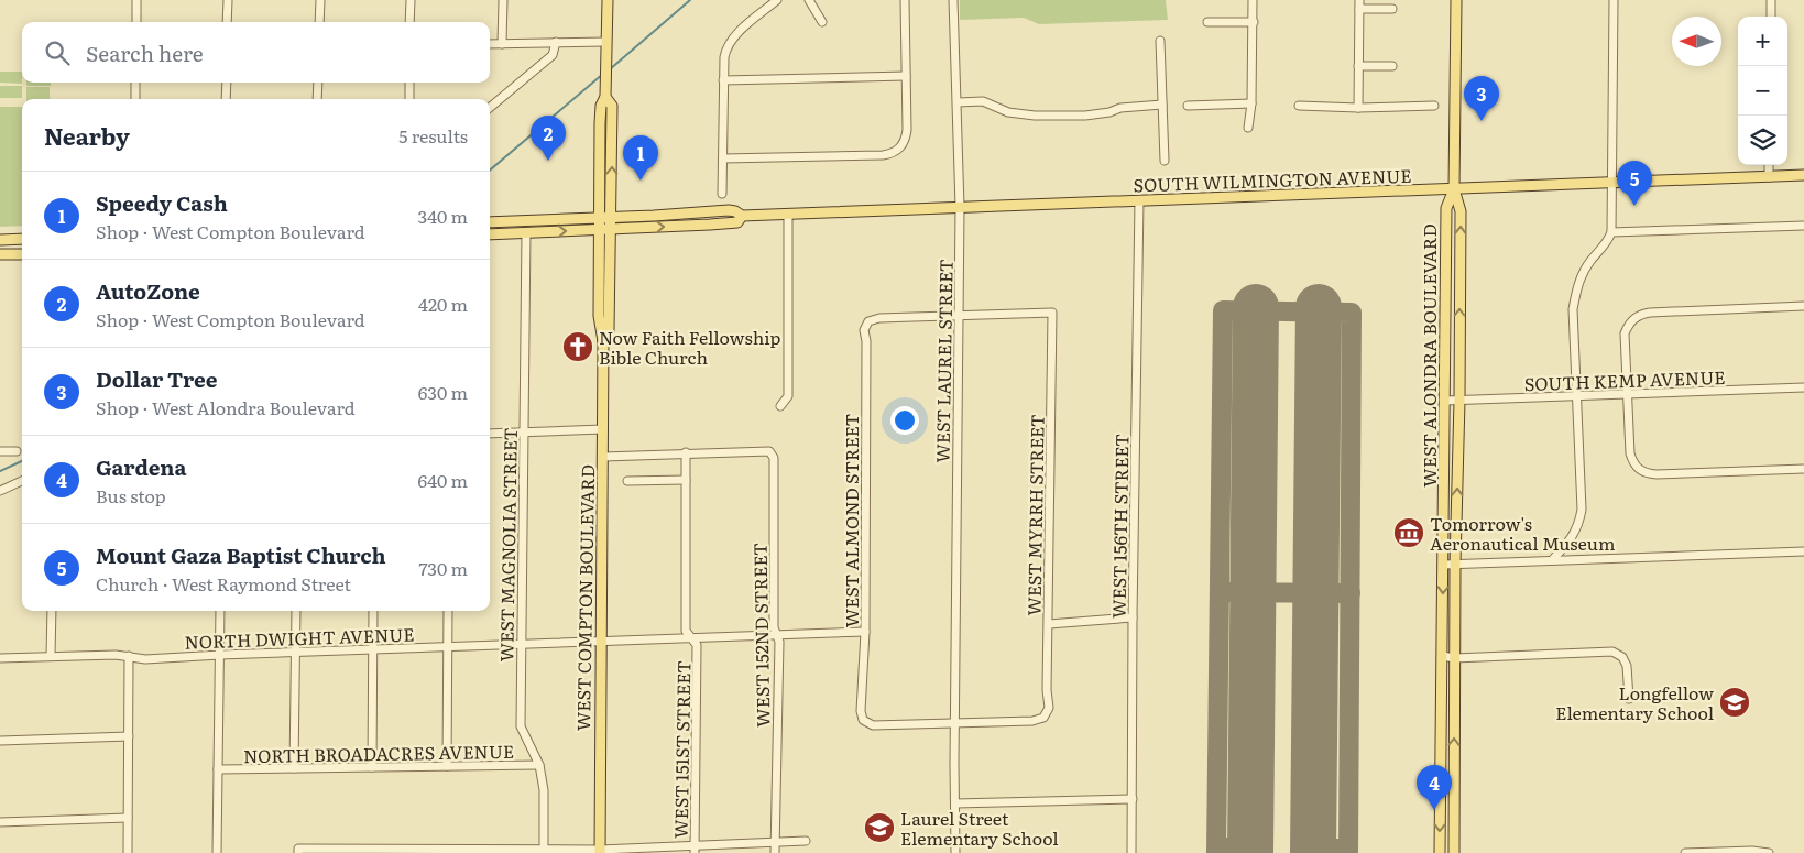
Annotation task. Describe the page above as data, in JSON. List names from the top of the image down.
{
  "streets": {
    "main road": ["SOUTH WILMINGTON AVENUE", "WEST ALONDRA BOULEVARD", "WEST COMPTON BOULEVARD"],
    "street": [
      "WEST LAUREL STREET",
      "SOUTH KEMP AVENUE",
      "WEST MYRRH STREET",
      "WEST ALMOND STREET",
      "WEST 156TH STREET",
      "WEST MAGNOLIA STREET",
      "WEST 152ND STREET",
      "NORTH DWIGHT AVENUE",
      "WEST 151ST STREET",
      "NORTH BROADACRES AVENUE"
    ]
  },
  "crossings": [
    ["SOUTH WILMINGTON AVENUE", "WEST ALONDRA BOULEVARD"],
    ["SOUTH WILMINGTON AVENUE", "WEST LAUREL STREET"],
    ["SOUTH WILMINGTON AVENUE", "WEST 156TH STREET"],
    ["SOUTH WILMINGTON AVENUE", "WEST MAGNOLIA STREET"],
    ["SOUTH WILMINGTON AVENUE", "WEST COMPTON BOULEVARD"],
    ["WEST ALONDRA BOULEVARD", "SOUTH KEMP AVENUE"],
    ["WEST LAUREL STREET", "WEST MYRRH STREET"],
    ["WEST LAUREL STREET", "WEST ALMOND STREET"],
    ["WEST MYRRH STREET", "WEST ALMOND STREET"],
    ["WEST ALMOND STREET", "NORTH DWIGHT AVENUE"],
    ["WEST MAGNOLIA STREET", "NORTH DWIGHT AVENUE"],
    ["WEST MAGNOLIA STREET", "NORTH BROADACRES AVENUE"],
    ["WEST COMPTON BOULEVARD", "NORTH DWIGHT AVENUE"],
    ["WEST 152ND STREET", "NORTH DWIGHT AVENUE"],
    ["WEST 152ND STREET", "WEST 151ST STREET"],
    ["NORTH DWIGHT AVENUE", "WEST 151ST STREET"]
  ],
  "places": {
    "church": ["Now Faith Fellowship Bible Church"],
    "museum": ["Tomorrow's Aeronautical Museum"],
    "school or university": ["Longfellow Elementary School", "Laurel Street Elementary School"]
  },
  "north": "left",
  "page": {
    "map_buttons": ["+", "−"],
    "search": "Search here",
    "pins": [
      "3",
      "2",
      "1",
      "5",
      "4"
    ],
    "heading": ["Nearby", "5 results"],
    "list": [
      {
        "mark": "1",
        "name": "Speedy Cash",
        "note": "Shop · West Compton Boulevard",
        "value": "340 m"
      },
      {
        "mark": "2",
        "name": "AutoZone",
        "note": "Shop · West Compton Boulevard",
        "value": "420 m"
      },
      {
        "mark": "3",
        "name": "Dollar Tree",
        "note": "Shop · West Alondra Boulevard",
        "value": "630 m"
      },
      {
        "mark": "4",
        "name": "Gardena",
        "note": "Bus stop",
        "value": "640 m"
      },
      {
        "mark": "5",
        "name": "Mount Gaza Baptist Church",
        "note": "Church · West Raymond Street",
        "value": "730 m"
      }
    ]
  }
}
